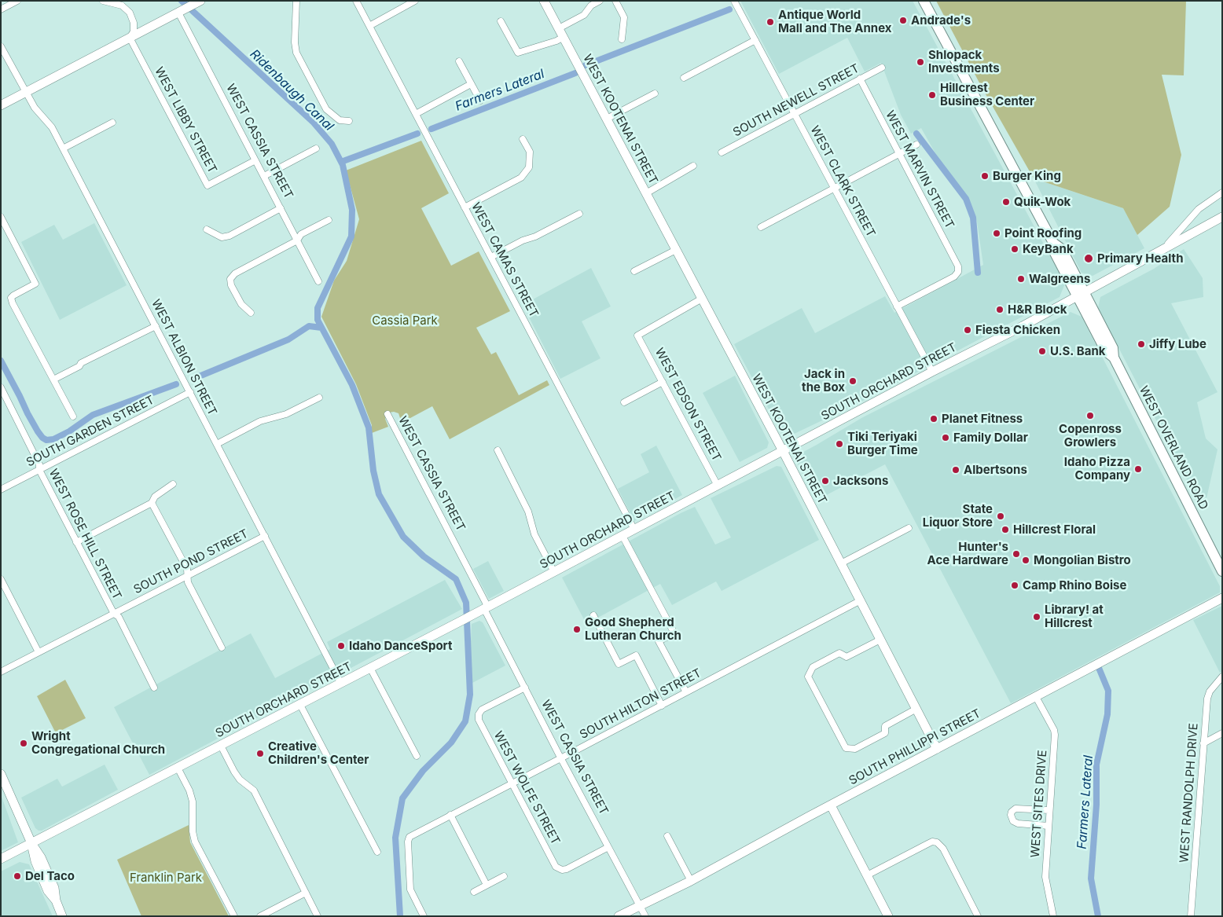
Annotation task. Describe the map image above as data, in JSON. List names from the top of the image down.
{
  "streets": {
    "main road": ["WEST OVERLAND ROAD"],
    "street": [
      "SOUTH NEWELL STREET",
      "WEST KOOTENAI STREET",
      "WEST LIBBY STREET",
      "WEST CASSIA STREET",
      "WEST MARVIN STREET",
      "WEST CLARK STREET",
      "WEST CAMAS STREET",
      "WEST ALBION STREET",
      "SOUTH ORCHARD STREET",
      "WEST EDSON STREET",
      "SOUTH GARDEN STREET",
      "WEST ROSE HILL STREET",
      "SOUTH POND STREET",
      "SOUTH HILTON STREET",
      "SOUTH PHILLIPPI STREET",
      "WEST WOLFE STREET",
      "WEST RANDOLPH DRIVE",
      "WEST SITES DRIVE"
    ]
  },
  "crossings": [
    ["SOUTH NEWELL STREET", "WEST MARVIN STREET"],
    ["SOUTH NEWELL STREET", "WEST CLARK STREET"],
    ["WEST KOOTENAI STREET", "SOUTH ORCHARD STREET"],
    ["WEST KOOTENAI STREET", "WEST EDSON STREET"],
    ["WEST KOOTENAI STREET", "SOUTH HILTON STREET"],
    ["WEST KOOTENAI STREET", "SOUTH PHILLIPPI STREET"],
    ["WEST LIBBY STREET", "WEST CASSIA STREET"],
    ["WEST CASSIA STREET", "SOUTH ORCHARD STREET"],
    ["WEST CASSIA STREET", "SOUTH HILTON STREET"],
    ["WEST CASSIA STREET", "SOUTH PHILLIPPI STREET"],
    ["WEST CASSIA STREET", "WEST WOLFE STREET"],
    ["WEST MARVIN STREET", "WEST CLARK STREET"],
    ["WEST CLARK STREET", "SOUTH ORCHARD STREET"],
    ["WEST CAMAS STREET", "SOUTH ORCHARD STREET"],
    ["WEST ALBION STREET", "SOUTH ORCHARD STREET"],
    ["WEST ALBION STREET", "SOUTH GARDEN STREET"],
    ["WEST ALBION STREET", "SOUTH POND STREET"],
    ["SOUTH ORCHARD STREET", "WEST EDSON STREET"],
    ["SOUTH ORCHARD STREET", "WEST OVERLAND ROAD"],
    ["SOUTH GARDEN STREET", "WEST ROSE HILL STREET"],
    ["WEST ROSE HILL STREET", "SOUTH POND STREET"],
    ["SOUTH HILTON STREET", "WEST WOLFE STREET"],
    ["SOUTH PHILLIPPI STREET", "WEST SITES DRIVE"]
  ],
  "water": ["Ridenbaugh Canal", "Farmers Lateral"],
  "parks": ["Cassia Park", "Franklin Park"],
  "places": [
    "Andrade's",
    "Antique World Mall and The Annex",
    "Shlopack Investments",
    "Hillcrest Business Center",
    "Burger King",
    "Quik-Wok",
    "Point Roofing",
    "KeyBank",
    "Primary Health",
    "Walgreens",
    "H&R Block",
    "Fiesta Chicken",
    "Jiffy Lube",
    "U.S. Bank",
    "Jack in the Box",
    "Copenross Growlers",
    "Planet Fitness",
    "Family Dollar",
    "Tiki Teriyaki Burger Time",
    "Idaho Pizza Company",
    "Albertsons",
    "Jacksons",
    "State Liquor Store",
    "Hillcrest Floral",
    "Hunter's Ace Hardware",
    "Mongolian Bistro",
    "Camp Rhino Boise",
    "Library! at Hillcrest",
    "Good Shepherd Lutheran Church",
    "Idaho DanceSport",
    "Wright Congregational Church",
    "Creative Children's Center",
    "Del Taco"
  ]
}
